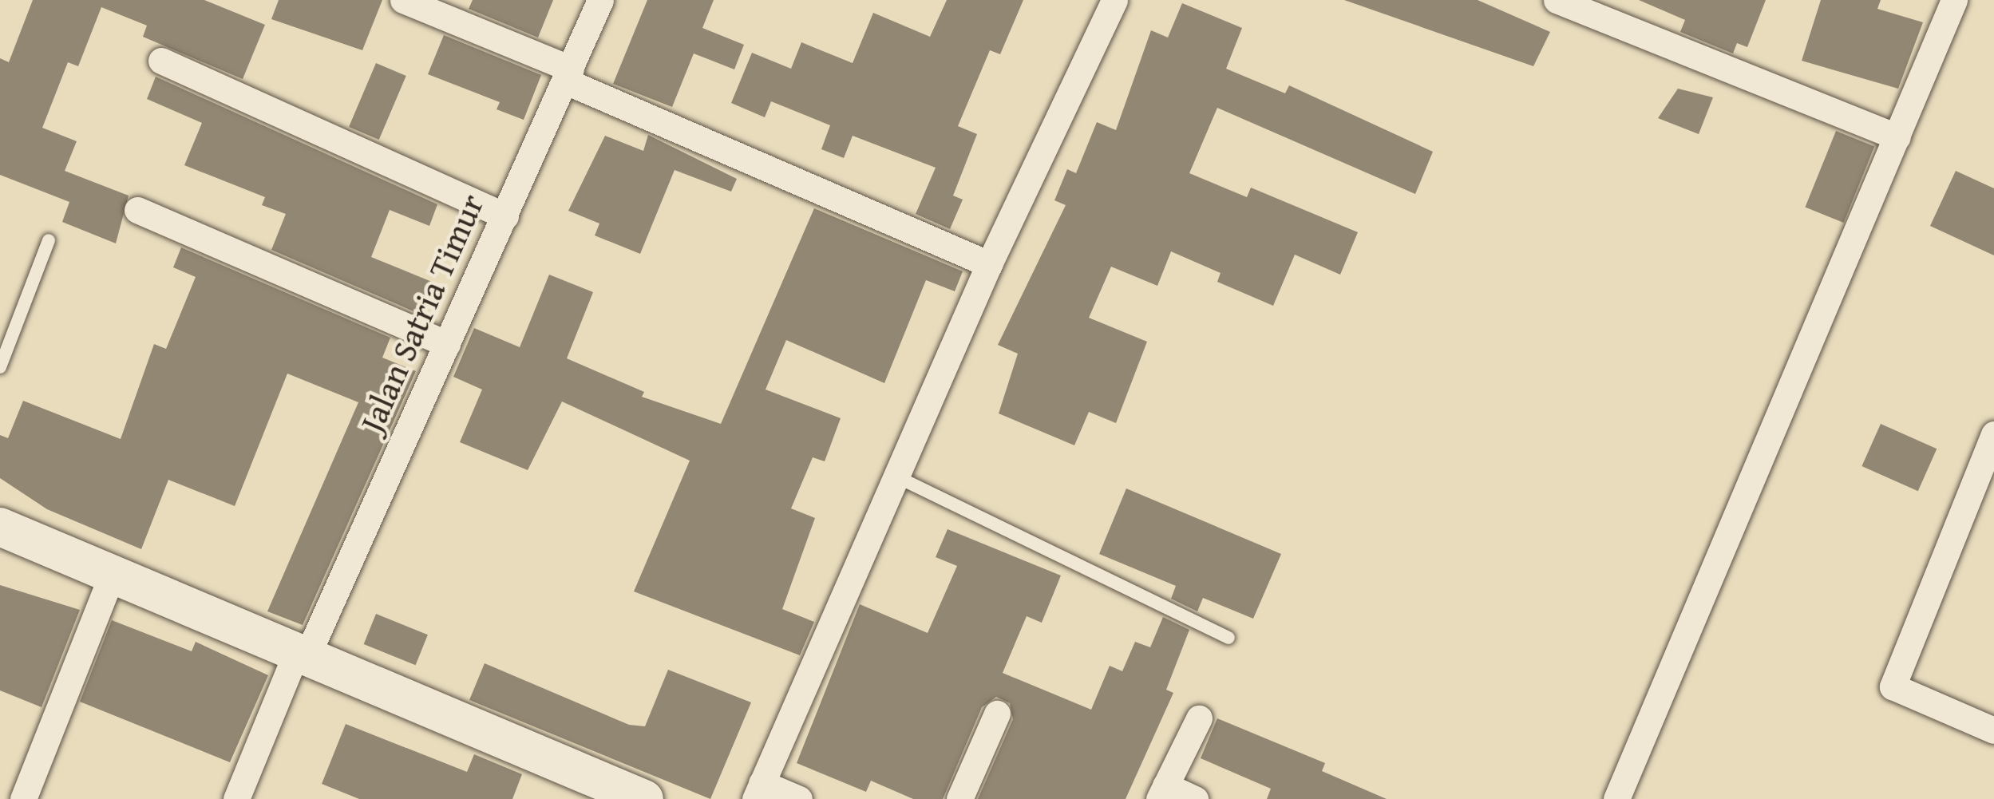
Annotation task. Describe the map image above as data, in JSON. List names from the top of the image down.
{
  "streets": {
    "street": ["Jalan Satria Timur"]
  }
}
